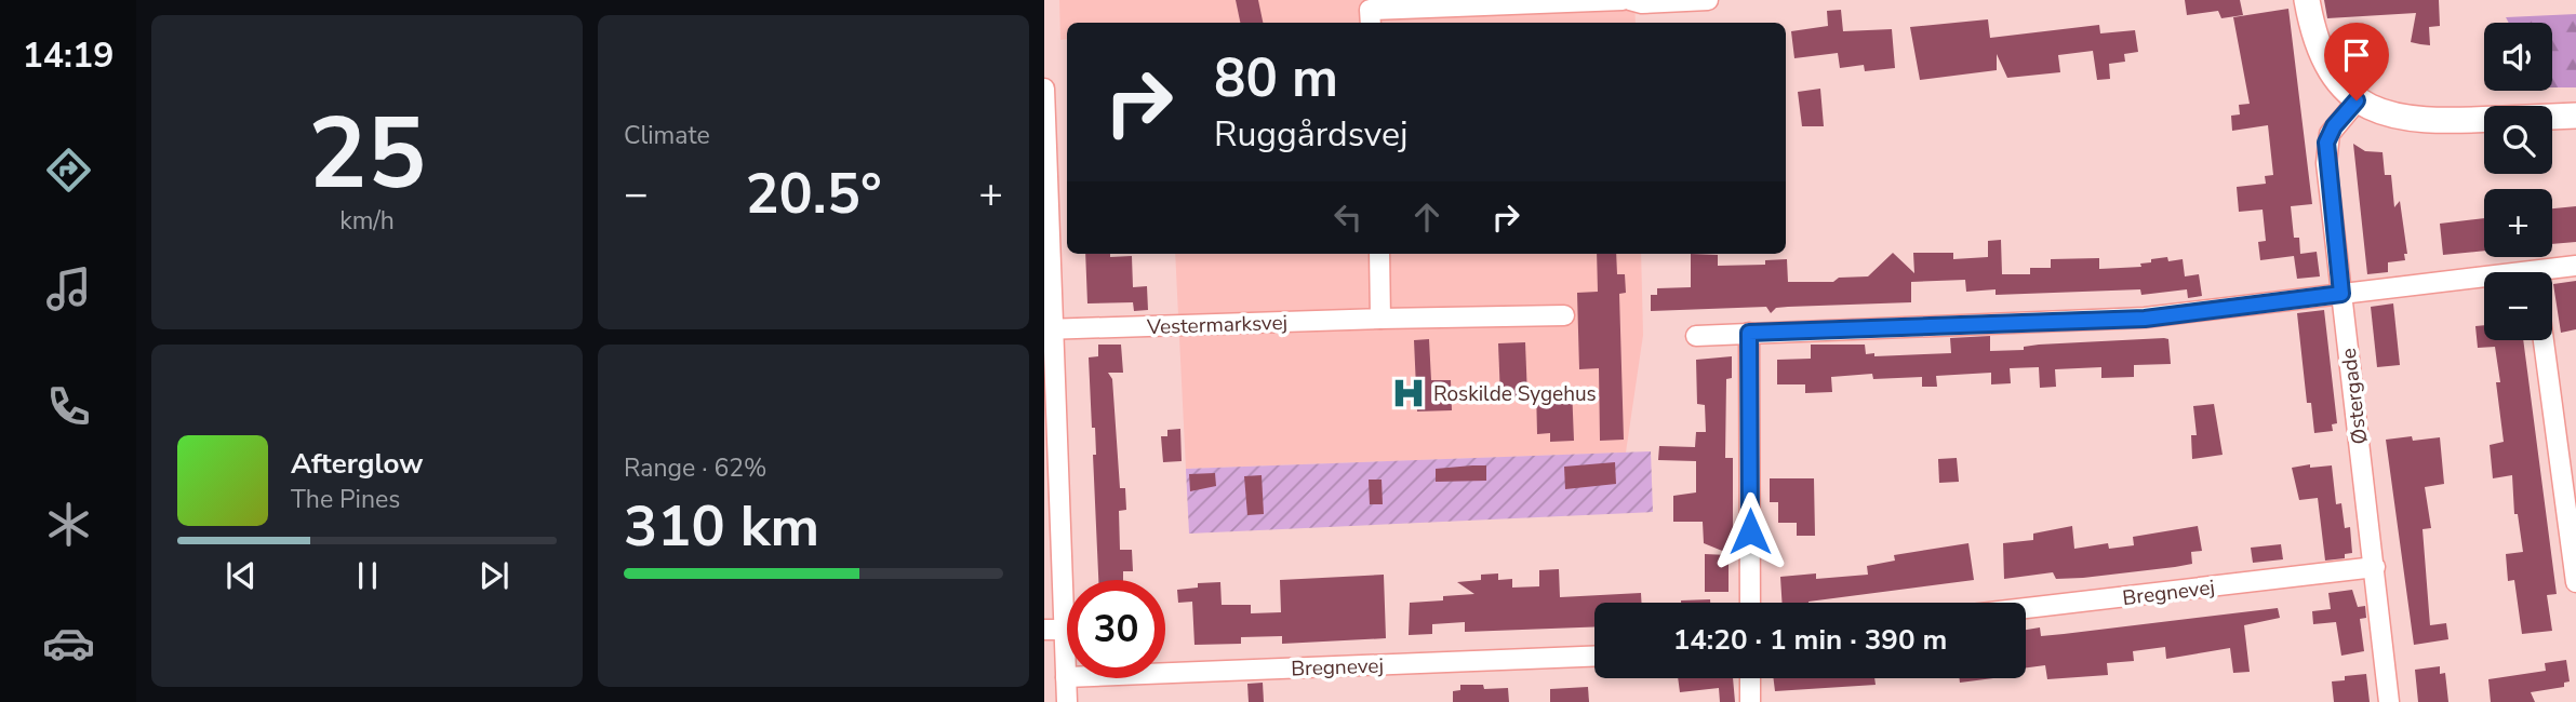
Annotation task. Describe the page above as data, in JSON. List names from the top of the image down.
{
  "streets": {
    "street": ["Vestermarksvej", "Østergade", "Bregnevej"]
  },
  "crossings": [
    ["Østergade", "Bregnevej"]
  ],
  "places": {
    "hospital": ["Roskilde Sygehus"]
  },
  "page": {
    "tabs": "14:19",
    "tile": [
      ["25", "km/h"],
      "Climate",
      ["Range · 62%", "310 km"]
    ],
    "map_buttons": ["+", "−"],
    "turn": ["80 m", "Ruggårdsvej"],
    "heat": ["−", "20.5°", "+"],
    "song": ["Afterglow", "The Pines"],
    "limit": "30",
    "trip": "14:20 · 1 min · 390 m"
  }
}
